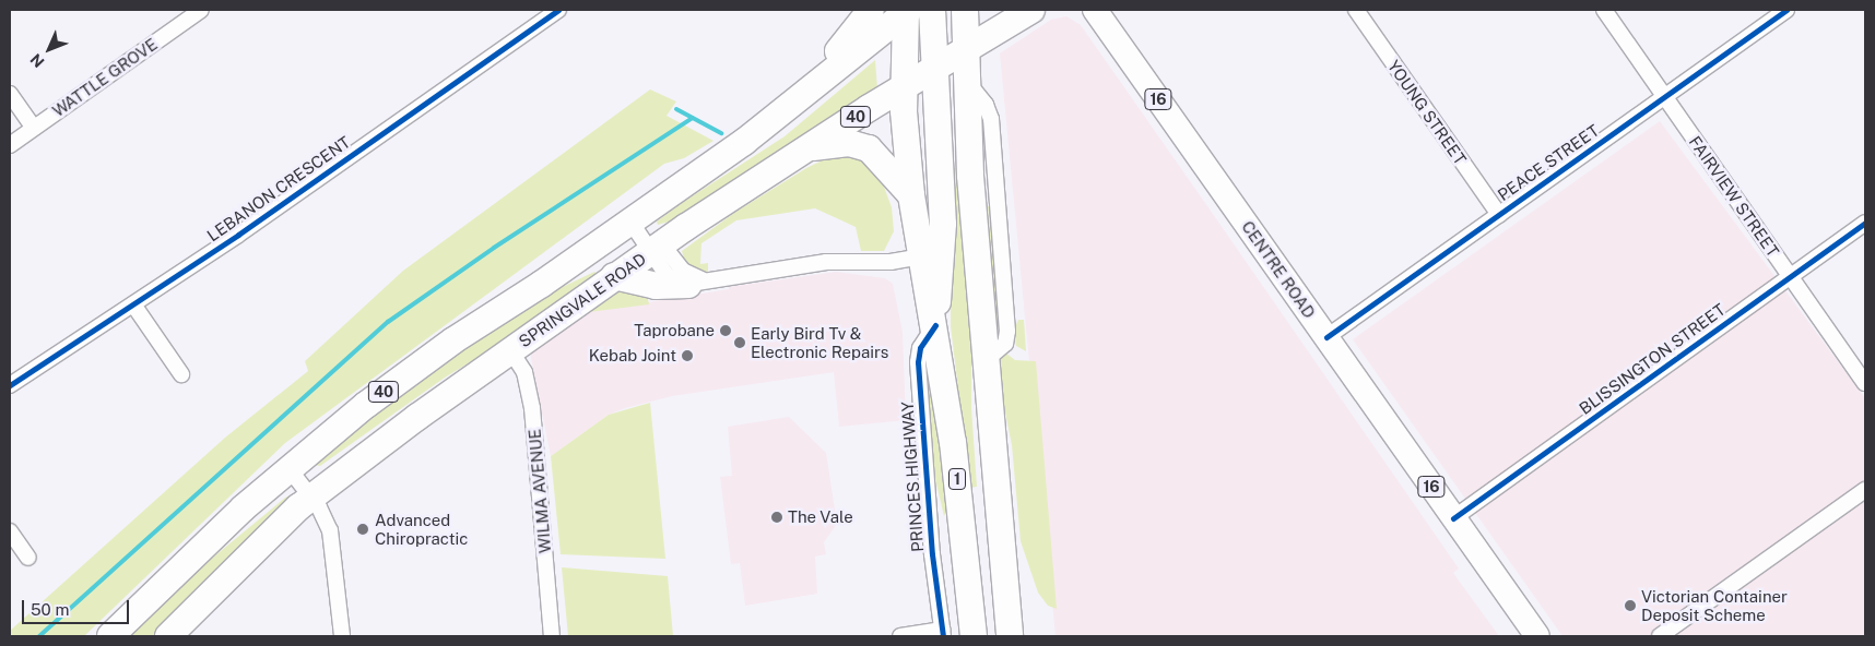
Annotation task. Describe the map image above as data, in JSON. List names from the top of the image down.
{
  "streets": {
    "highway": [
      "40",
      "SPRINGVALE ROAD",
      "PRINCES HIGHWAY",
      "1"
    ],
    "main road": ["16", "CENTRE ROAD"],
    "street": [
      "WATTLE GROVE",
      "YOUNG STREET",
      "PEACE STREET",
      "LEBANON CRESCENT",
      "FAIRVIEW STREET",
      "BLISSINGTON STREET",
      "WILMA AVENUE"
    ]
  },
  "crossings": [
    ["YOUNG STREET", "PEACE STREET"],
    ["40", "PRINCES HIGHWAY"],
    ["PEACE STREET", "FAIRVIEW STREET"],
    ["PEACE STREET", "CENTRE ROAD"],
    ["FAIRVIEW STREET", "BLISSINGTON STREET"],
    ["CENTRE ROAD", "BLISSINGTON STREET"],
    ["SPRINGVALE ROAD", "PRINCES HIGHWAY"],
    ["SPRINGVALE ROAD", "WILMA AVENUE"]
  ],
  "places": [
    "Taprobane",
    "Early Bird Tv & Electronic Repairs",
    "Kebab Joint",
    "The Vale",
    "Advanced Chiropractic",
    "Victorian Container Deposit Scheme"
  ],
  "scale_bar": "50 m",
  "north": "bottom left"
}
